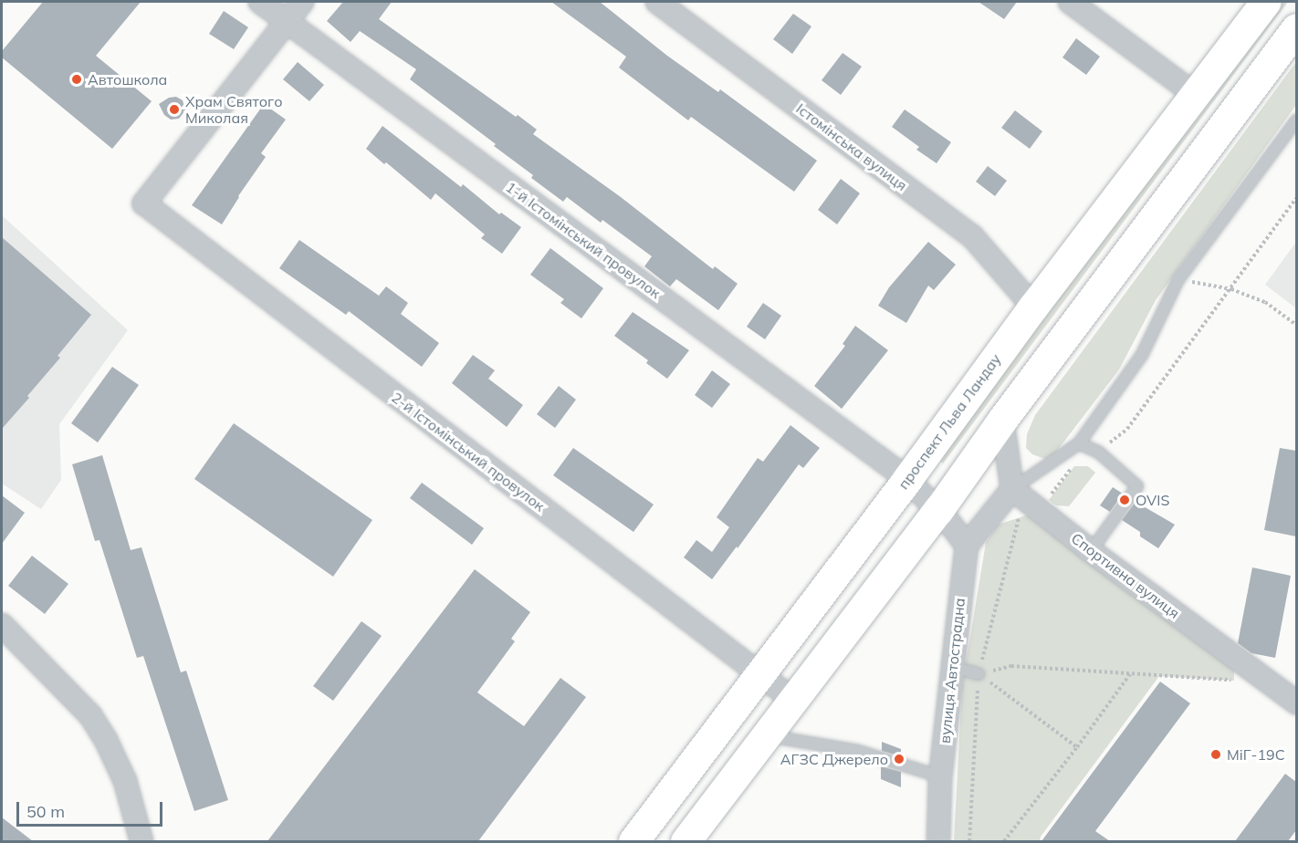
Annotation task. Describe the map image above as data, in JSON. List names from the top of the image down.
{
  "streets": {
    "main road": ["проспект Льва Ландау"],
    "street": [
      "Істомінська вулиця",
      "1-й Істомінський провулок",
      "2-й Істомінський провулок",
      "Спортивна вулиця",
      "вулиця Автострадна"
    ]
  },
  "crossings": [
    ["Істомінська вулиця", "проспект Льва Ландау"],
    ["1-й Істомінський провулок", "проспект Льва Ландау"],
    ["1-й Істомінський провулок", "2-й Істомінський провулок"],
    ["проспект Льва Ландау", "2-й Істомінський провулок"]
  ],
  "places": [
    "Автошкола",
    "Храм Святого Миколая",
    "OVIS",
    "МіГ-19С",
    "АГЗС Джерело"
  ],
  "scale_bar": "50 m"
}
